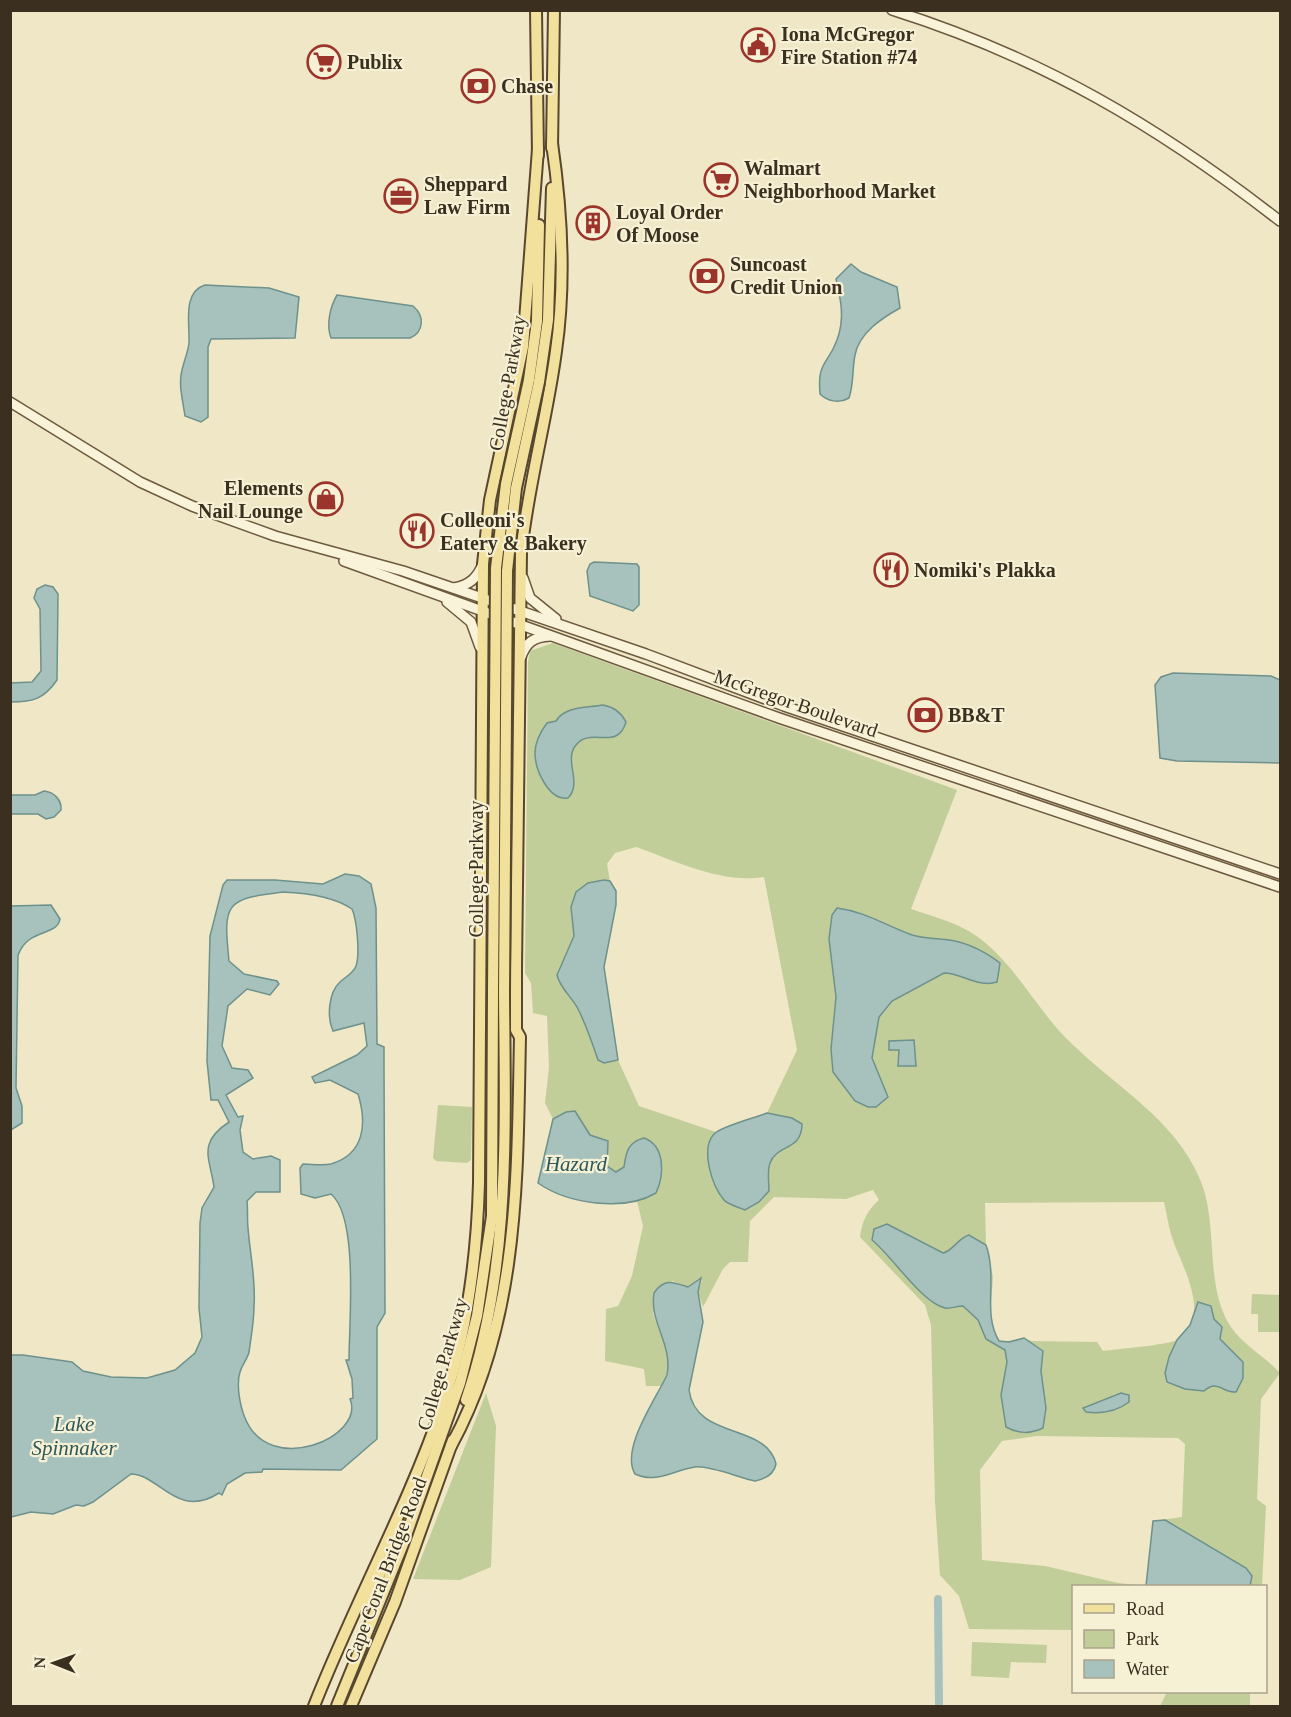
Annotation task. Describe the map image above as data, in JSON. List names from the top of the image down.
{
  "streets": {
    "main road": ["College Parkway", "McGregor Boulevard", "Cape Coral Bridge Road"]
  },
  "crossings": [
    ["College Parkway", "Cape Coral Bridge Road"]
  ],
  "water": ["Hazard", "Lake Spinnaker"],
  "places": {
    "public building": ["Iona McGregor Fire Station #74"],
    "supermarket": ["Publix", "Walmart Neighborhood Market"],
    "bank": ["Chase", "Suncoast Credit Union", "BB&T"],
    "office": ["Sheppard Law Firm"],
    "building": ["Loyal Order Of Moose"],
    "shop": ["Elements Nail Lounge"],
    "restaurant": ["Colleoni's Eatery & Bakery", "Nomiki's Plakka"]
  },
  "legend": ["Road", "Park", "Water"],
  "north": "left"
}
